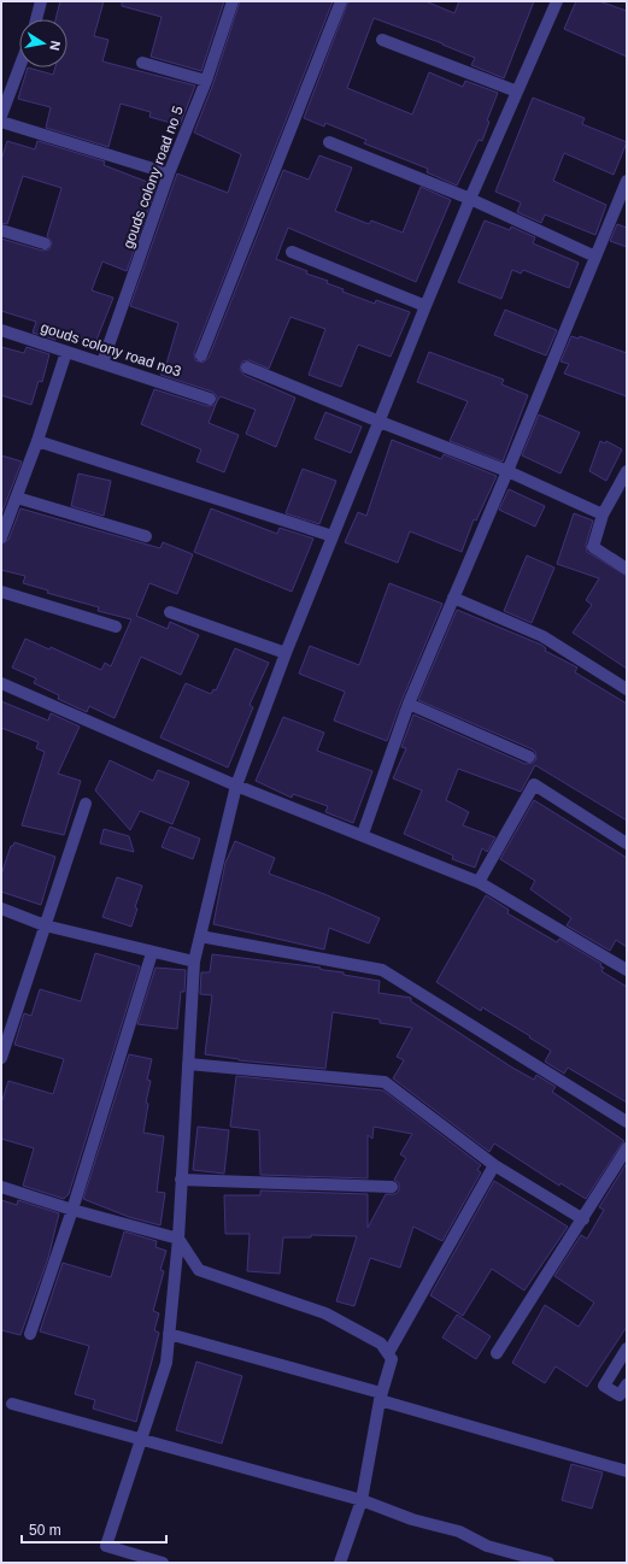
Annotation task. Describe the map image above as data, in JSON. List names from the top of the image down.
{
  "streets": {
    "street": ["gouds colony road no 5", "gouds colony road no3"]
  },
  "crossings": [
    ["gouds colony road no 5", "gouds colony road no3"]
  ],
  "scale_bar": "50 m",
  "north": "right"
}
